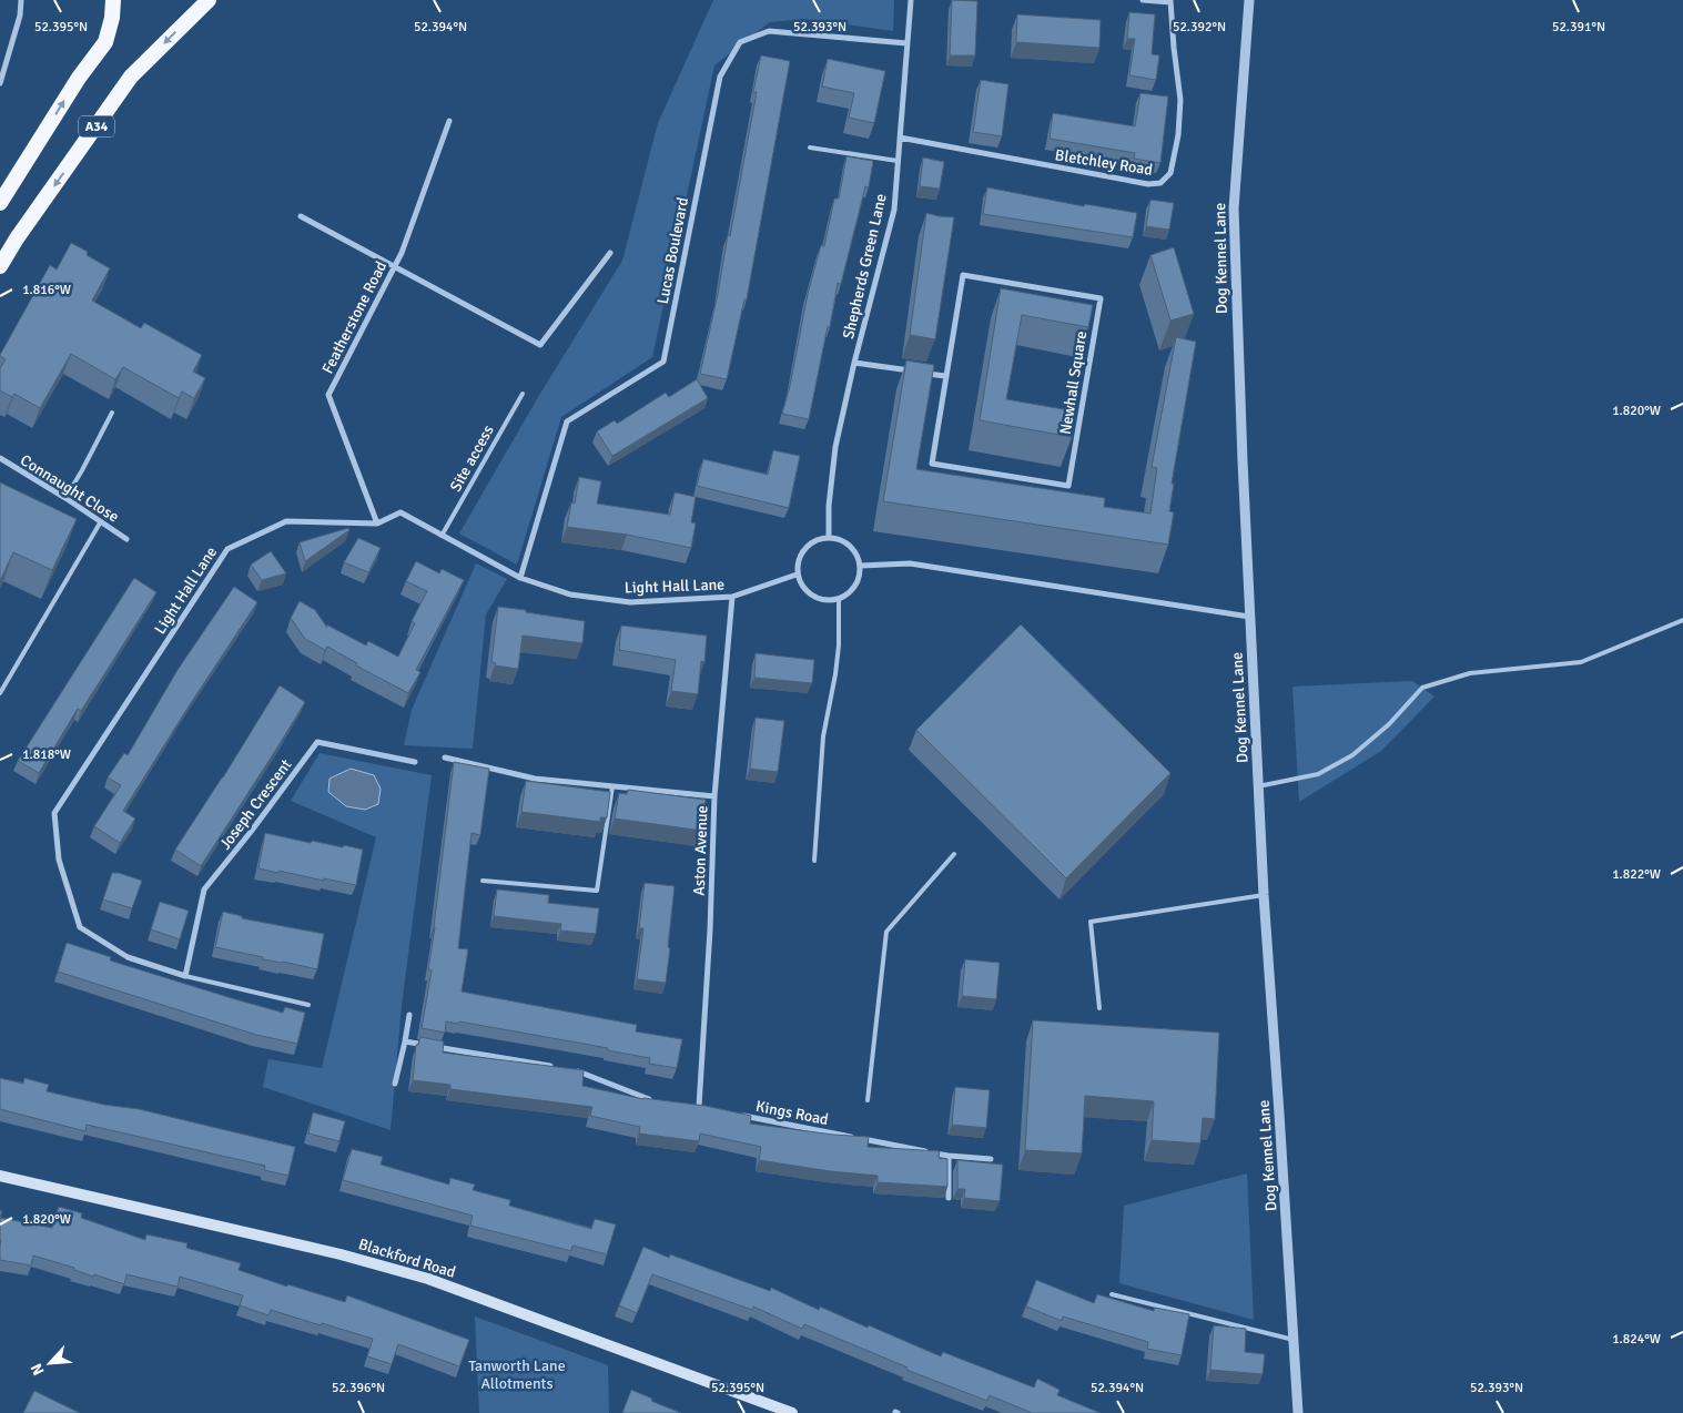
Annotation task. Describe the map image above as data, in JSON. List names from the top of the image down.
{
  "streets": {
    "highway": ["A34"],
    "main road": ["Blackford Road"],
    "street": [
      "Bletchley Road",
      "Lucas Boulevard",
      "Dog Kennel Lane",
      "Shepherds Green Lane",
      "Featherstone Road",
      "Newhall Square",
      "Connaught Close",
      "Light Hall Lane",
      "Joseph Crescent",
      "Aston Avenue",
      "Kings Road"
    ],
    "lane": ["Site access"]
  },
  "crossings": [
    ["Bletchley Road", "Shepherds Green Lane"],
    ["Lucas Boulevard", "Shepherds Green Lane"],
    ["Lucas Boulevard", "Light Hall Lane"],
    ["Shepherds Green Lane", "Light Hall Lane"],
    ["Featherstone Road", "Light Hall Lane"],
    ["Site access", "Light Hall Lane"],
    ["Light Hall Lane", "Joseph Crescent"],
    ["Light Hall Lane", "Aston Avenue"]
  ],
  "parks": ["Tanworth Lane Allotments"],
  "north": "bottom left",
  "coordinates": [
    "52.395°N",
    "52.394°N",
    "52.393°N",
    "52.392°N",
    "52.391°N",
    "1.816°W",
    "1.820°W",
    "1.818°W",
    "1.822°W",
    "1.824°W",
    "52.396°N"
  ]
}
